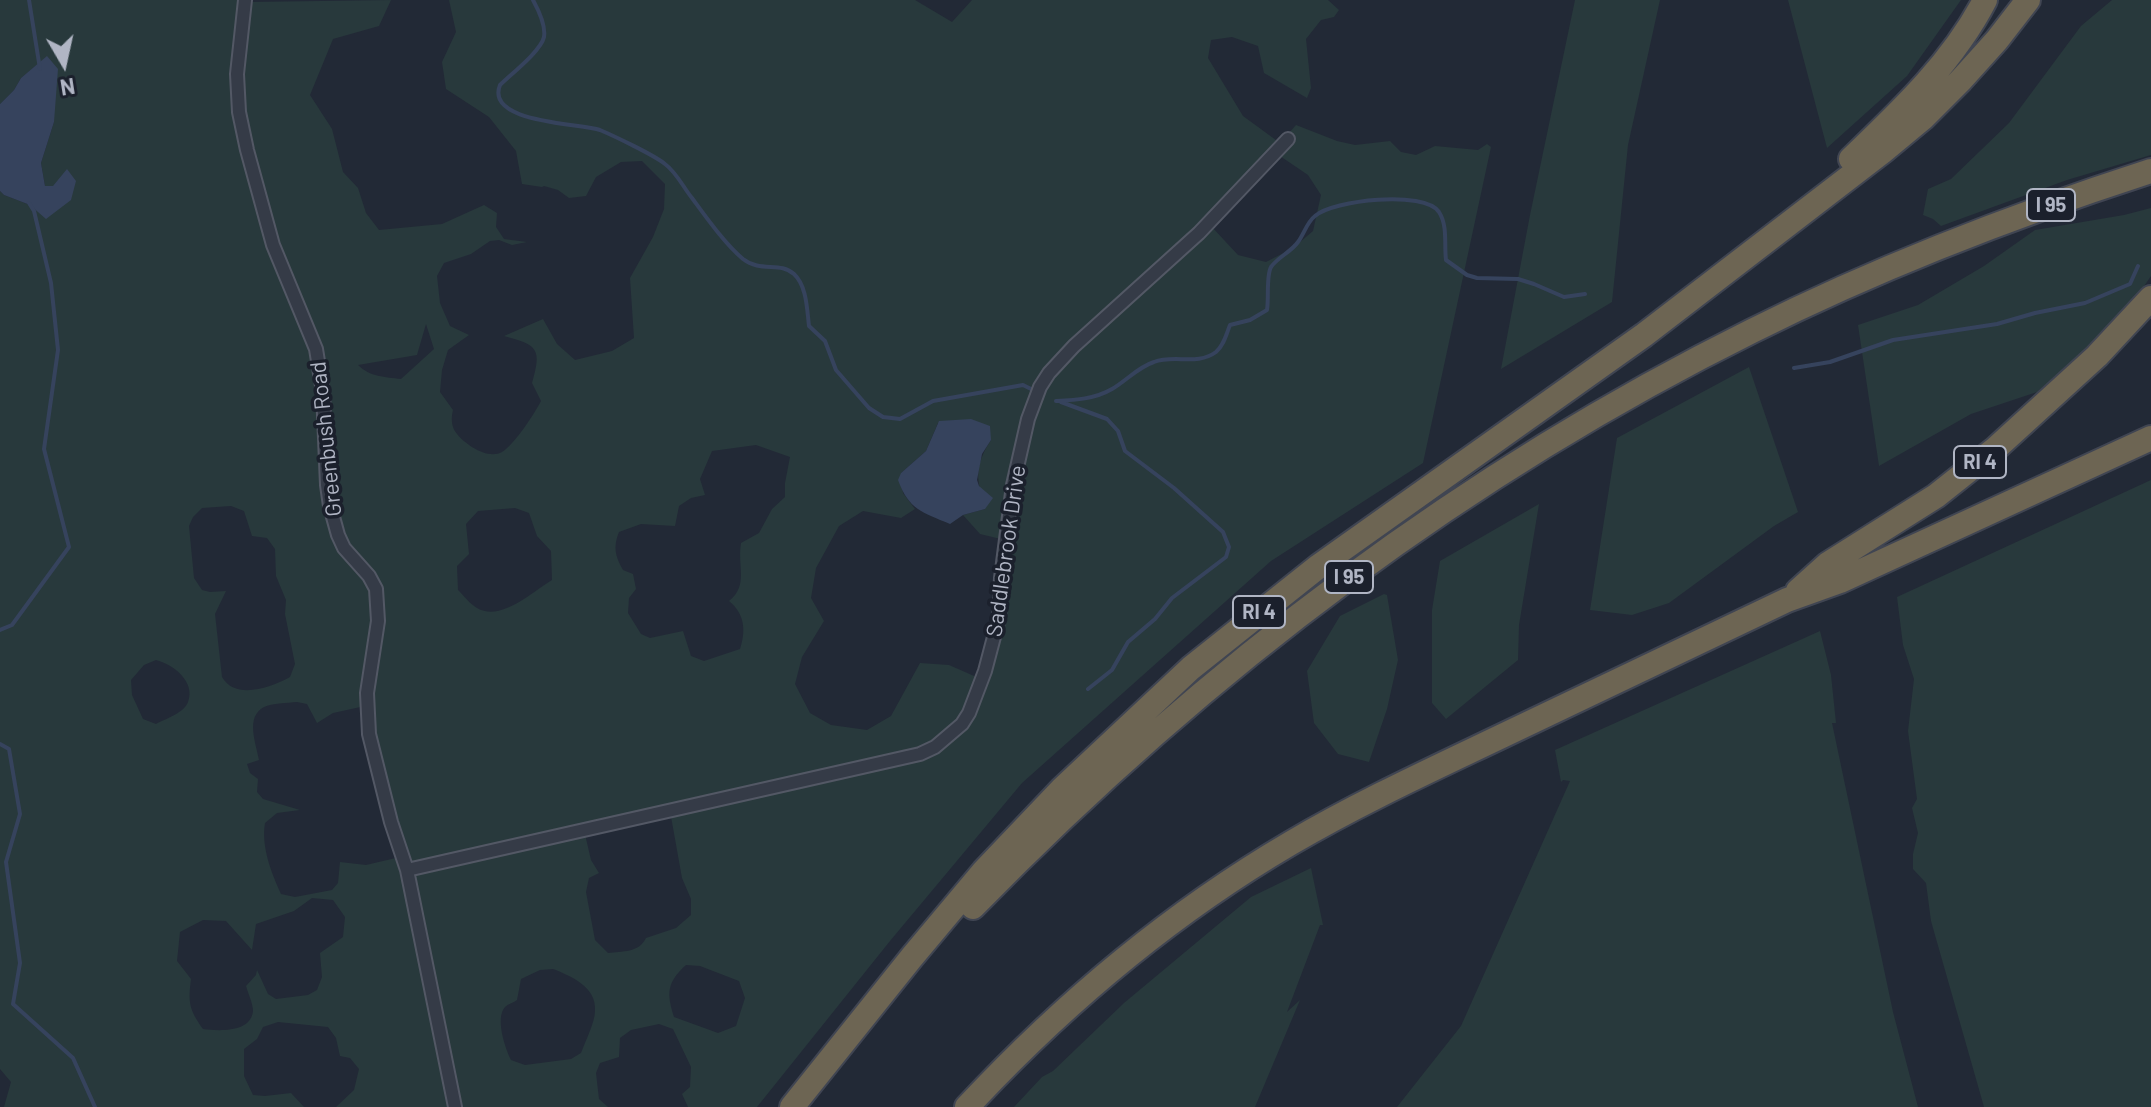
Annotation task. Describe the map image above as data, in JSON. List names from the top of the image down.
{
  "streets": {
    "highway": ["I 95", "RI 4"],
    "street": ["Greenbush Road", "Saddlebrook Drive"]
  },
  "crossings": [
    ["I 95", "RI 4"],
    ["Greenbush Road", "Saddlebrook Drive"]
  ],
  "north": "bottom"
}
